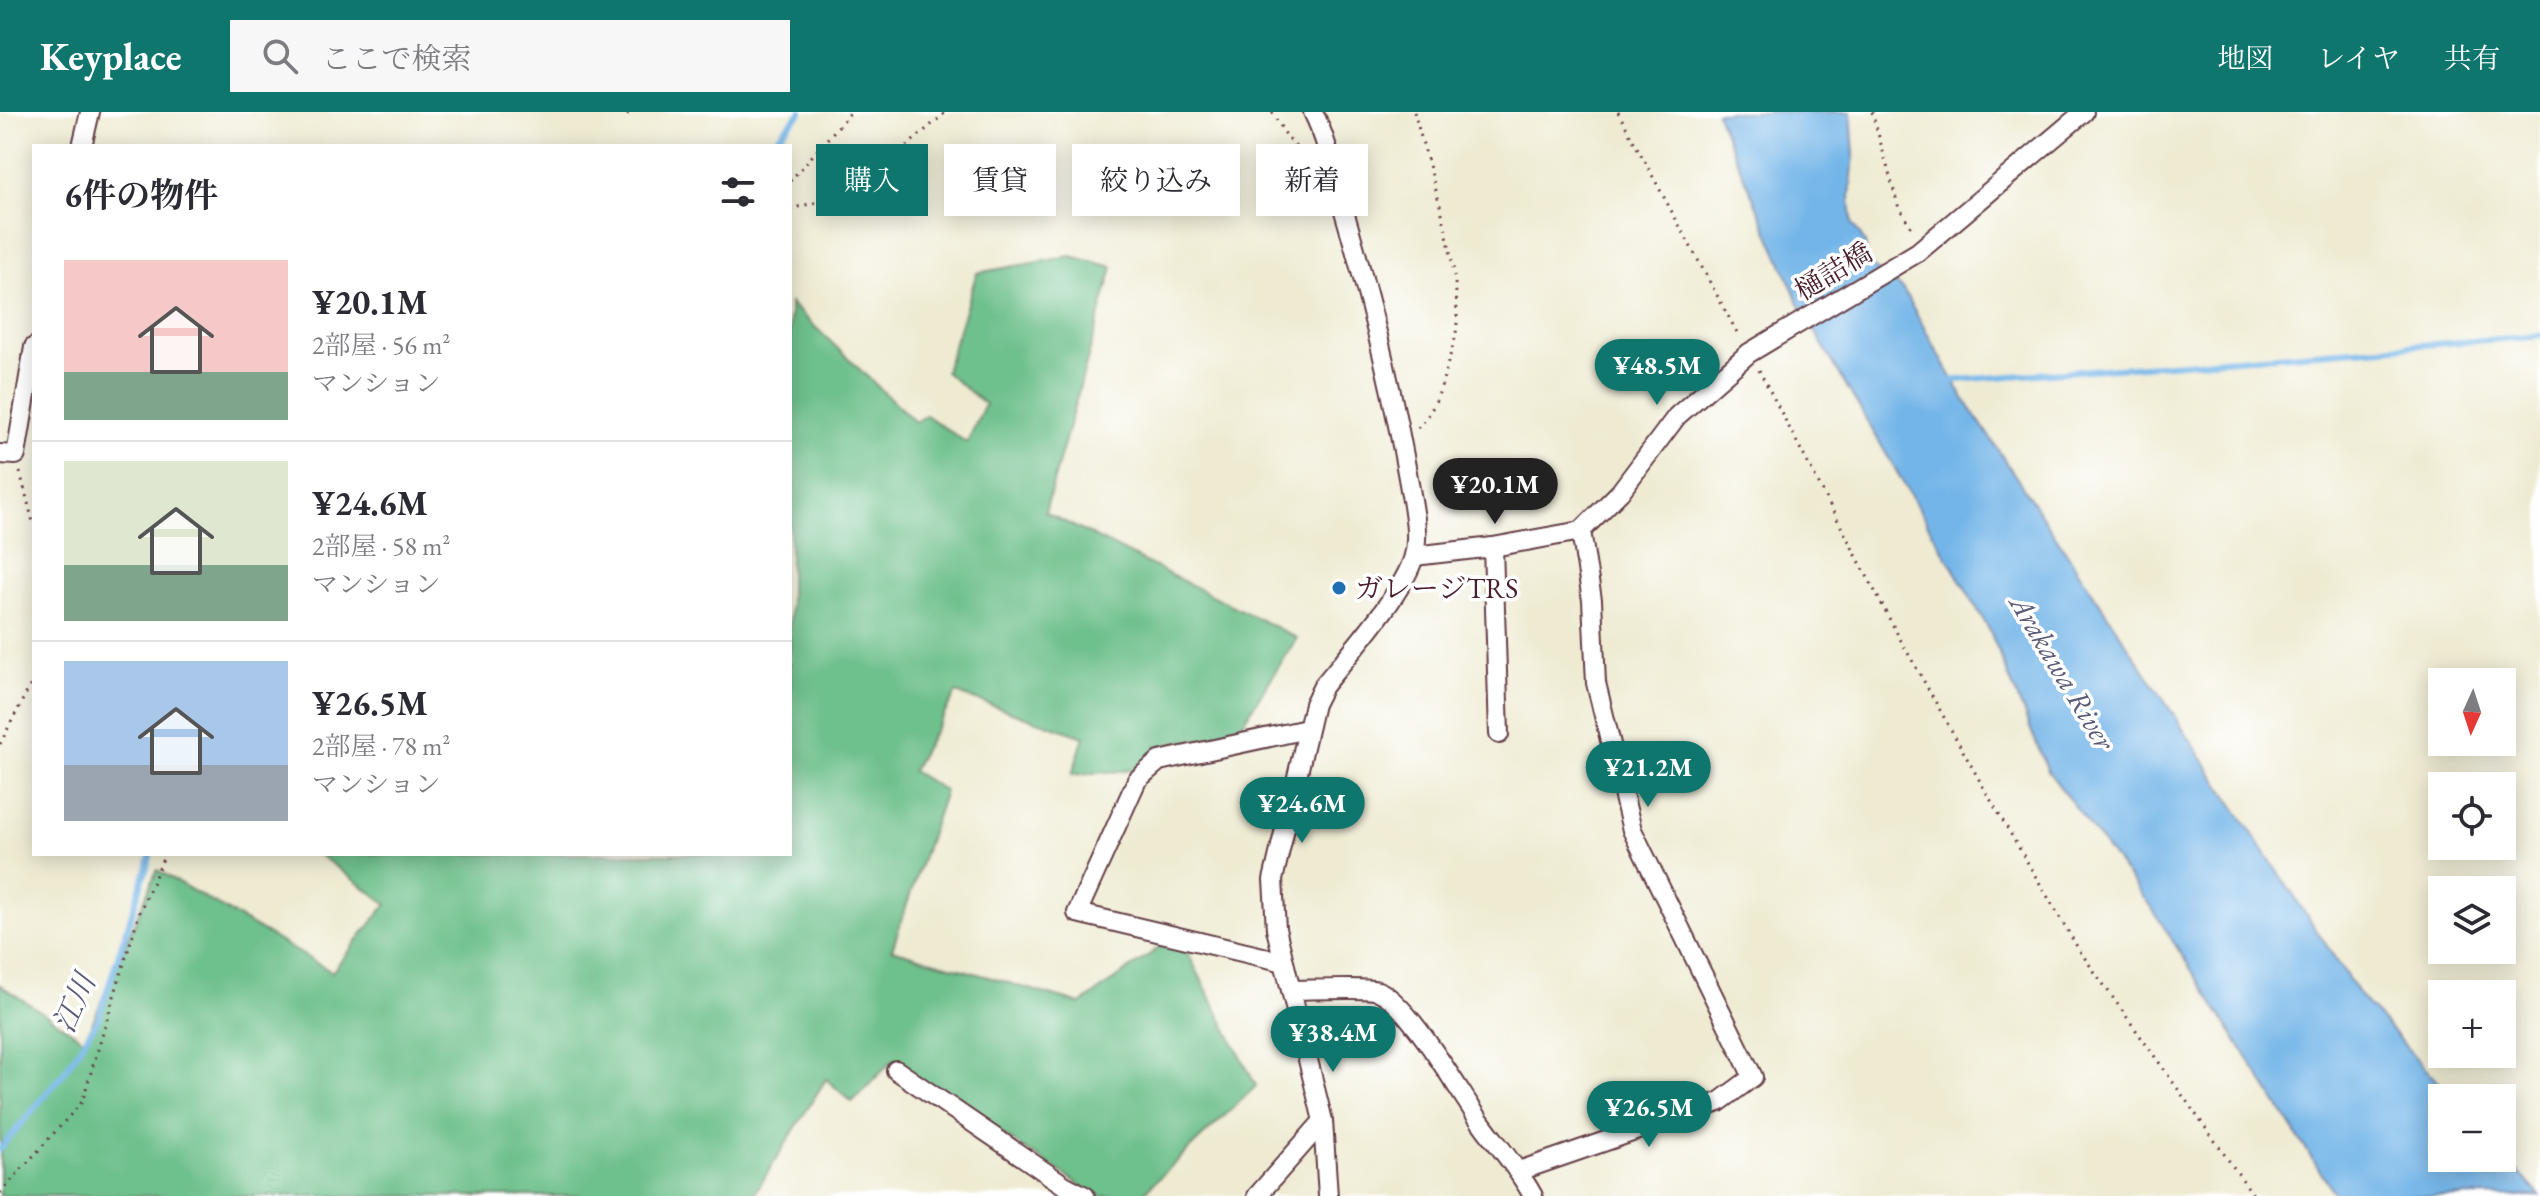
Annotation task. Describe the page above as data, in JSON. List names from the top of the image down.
{
  "streets": {
    "street": ["樋詰橋"]
  },
  "water": ["Arakawa River", "江川"],
  "places": ["ガレージTRS"],
  "north": "bottom",
  "page": {
    "header": "Keyplace",
    "search": "ここで検索",
    "nav": ["地図", "レイヤ", "共有"],
    "chip": [
      "購入",
      "賃貸",
      "絞り込み",
      "新着"
    ],
    "heading": "6件の物件",
    "list": [
      {
        "name": "¥20.1M",
        "note": "2部屋 · 56 m² · マンション"
      },
      {
        "name": "¥24.6M",
        "note": "2部屋 · 58 m² · マンション"
      },
      {
        "name": "¥26.5M",
        "note": "2部屋 · 78 m² · マンション"
      }
    ],
    "price": [
      "¥48.5M",
      "¥20.1M",
      "¥21.2M",
      "¥24.6M",
      "¥38.4M",
      "¥26.5M"
    ],
    "map_buttons": ["+", "−"]
  }
}
